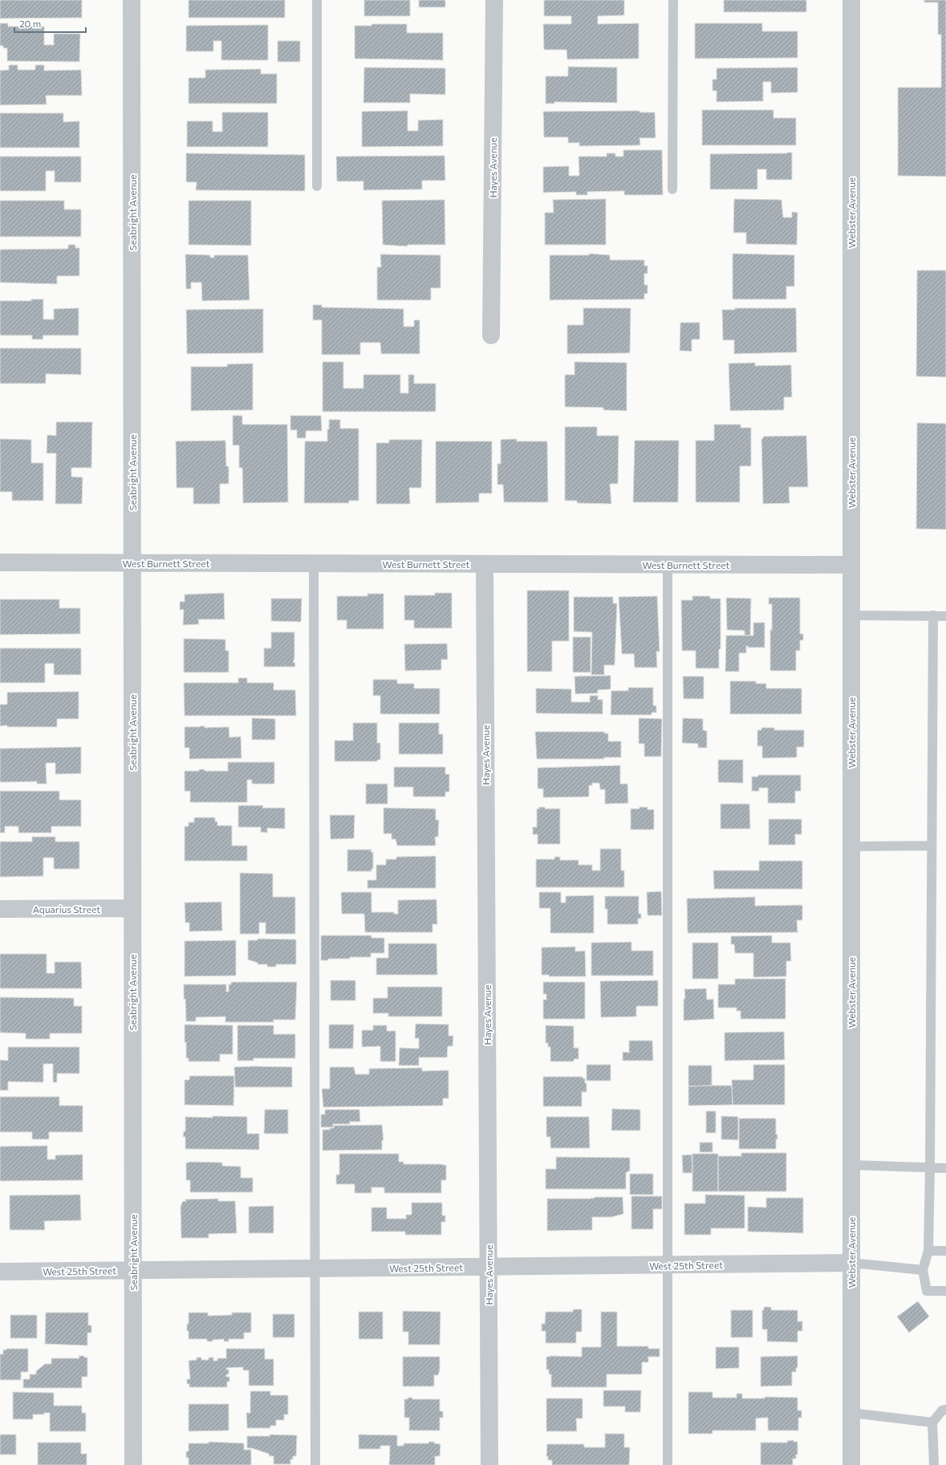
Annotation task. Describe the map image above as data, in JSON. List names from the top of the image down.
{
  "streets": {
    "street": [
      "Hayes Avenue",
      "Seabright Avenue",
      "Webster Avenue",
      "West Burnett Street",
      "Aquarius Street",
      "West 25th Street"
    ]
  },
  "crossings": [
    ["Hayes Avenue", "West Burnett Street"],
    ["Hayes Avenue", "West 25th Street"],
    ["Seabright Avenue", "West Burnett Street"],
    ["Seabright Avenue", "Aquarius Street"],
    ["Seabright Avenue", "West 25th Street"],
    ["Webster Avenue", "West Burnett Street"],
    ["Webster Avenue", "West 25th Street"]
  ],
  "scale_bar": "20 m"
}
